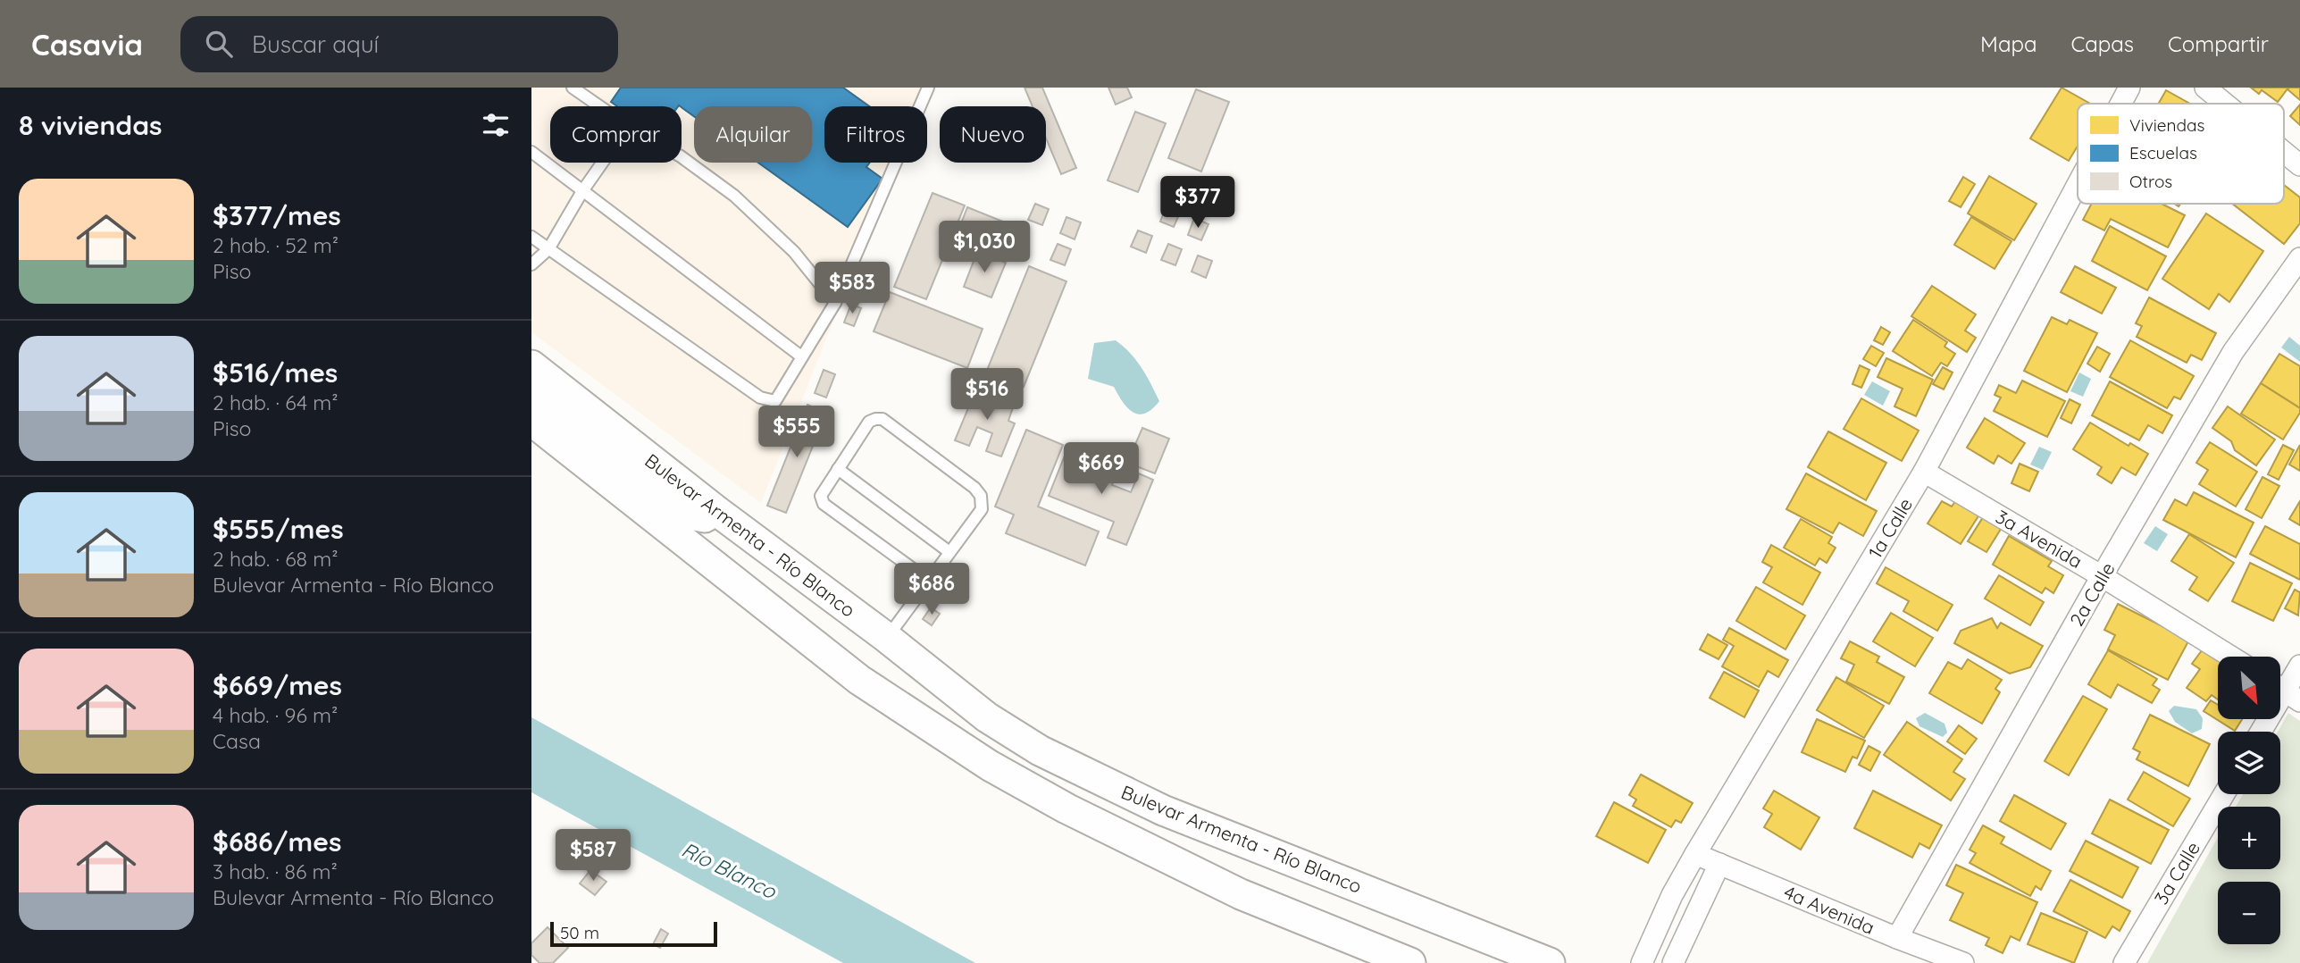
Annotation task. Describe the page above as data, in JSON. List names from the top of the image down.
{
  "streets": {
    "main road": ["Bulevar Armenta - Río Blanco"],
    "street": [
      "1a Calle",
      "3a Avenida",
      "2a Calle",
      "3a Calle",
      "4a Avenida"
    ]
  },
  "crossings": [
    ["1a Calle", "3a Avenida"],
    ["1a Calle", "4a Avenida"],
    ["3a Avenida", "2a Calle"],
    ["2a Calle", "4a Avenida"]
  ],
  "water": ["Río Blanco"],
  "legend": ["Viviendas", "Escuelas", "Otros"],
  "scale_bar": "50 m",
  "north": "bottom right",
  "page": {
    "header": "Casavia",
    "search": "Buscar aquí",
    "nav": ["Mapa", "Capas", "Compartir"],
    "heading": "8 viviendas",
    "chip": [
      "Comprar",
      "Alquilar",
      "Filtros",
      "Nuevo"
    ],
    "list": [
      {
        "name": "$377/mes",
        "note": "2 hab. · 52 m² · Piso"
      },
      {
        "name": "$516/mes",
        "note": "2 hab. · 64 m² · Piso"
      },
      {
        "name": "$555/mes",
        "note": "2 hab. · 68 m² · Bulevar Armenta - Río Blanco"
      },
      {
        "name": "$669/mes",
        "note": "4 hab. · 96 m² · Casa"
      },
      {
        "name": "$686/mes",
        "note": "3 hab. · 86 m² · Bulevar Armenta - Río Blanco"
      }
    ],
    "price": [
      "$377",
      "$1,030",
      "$583",
      "$516",
      "$555",
      "$669",
      "$686",
      "$587"
    ],
    "map_buttons": ["+", "−"],
    "scale": "50 m"
  }
}
